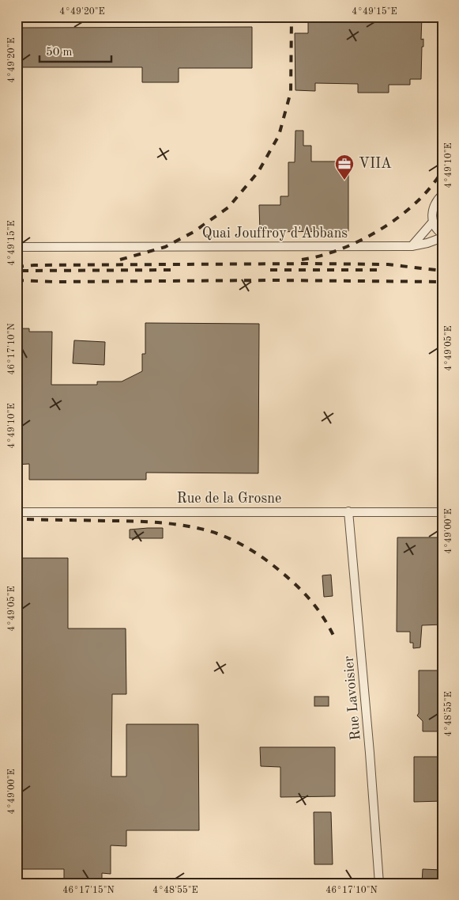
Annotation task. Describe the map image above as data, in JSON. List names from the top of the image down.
{
  "streets": {
    "street": ["Quai Jouffroy d'Abbans", "Rue de la Grosne", "Rue Lavoisier"]
  },
  "crossings": [
    ["Rue de la Grosne", "Rue Lavoisier"]
  ],
  "places": {
    "office": ["VIIA"]
  },
  "scale_bar": "50 m",
  "coordinates": [
    "4°49'20\"E",
    "4°49'15\"E",
    "4°49'10\"E",
    "4°49'05\"E",
    "46°17'10\"N",
    "4°49'00\"E",
    "4°48'55\"E",
    "46°17'15\"N"
  ]
}
